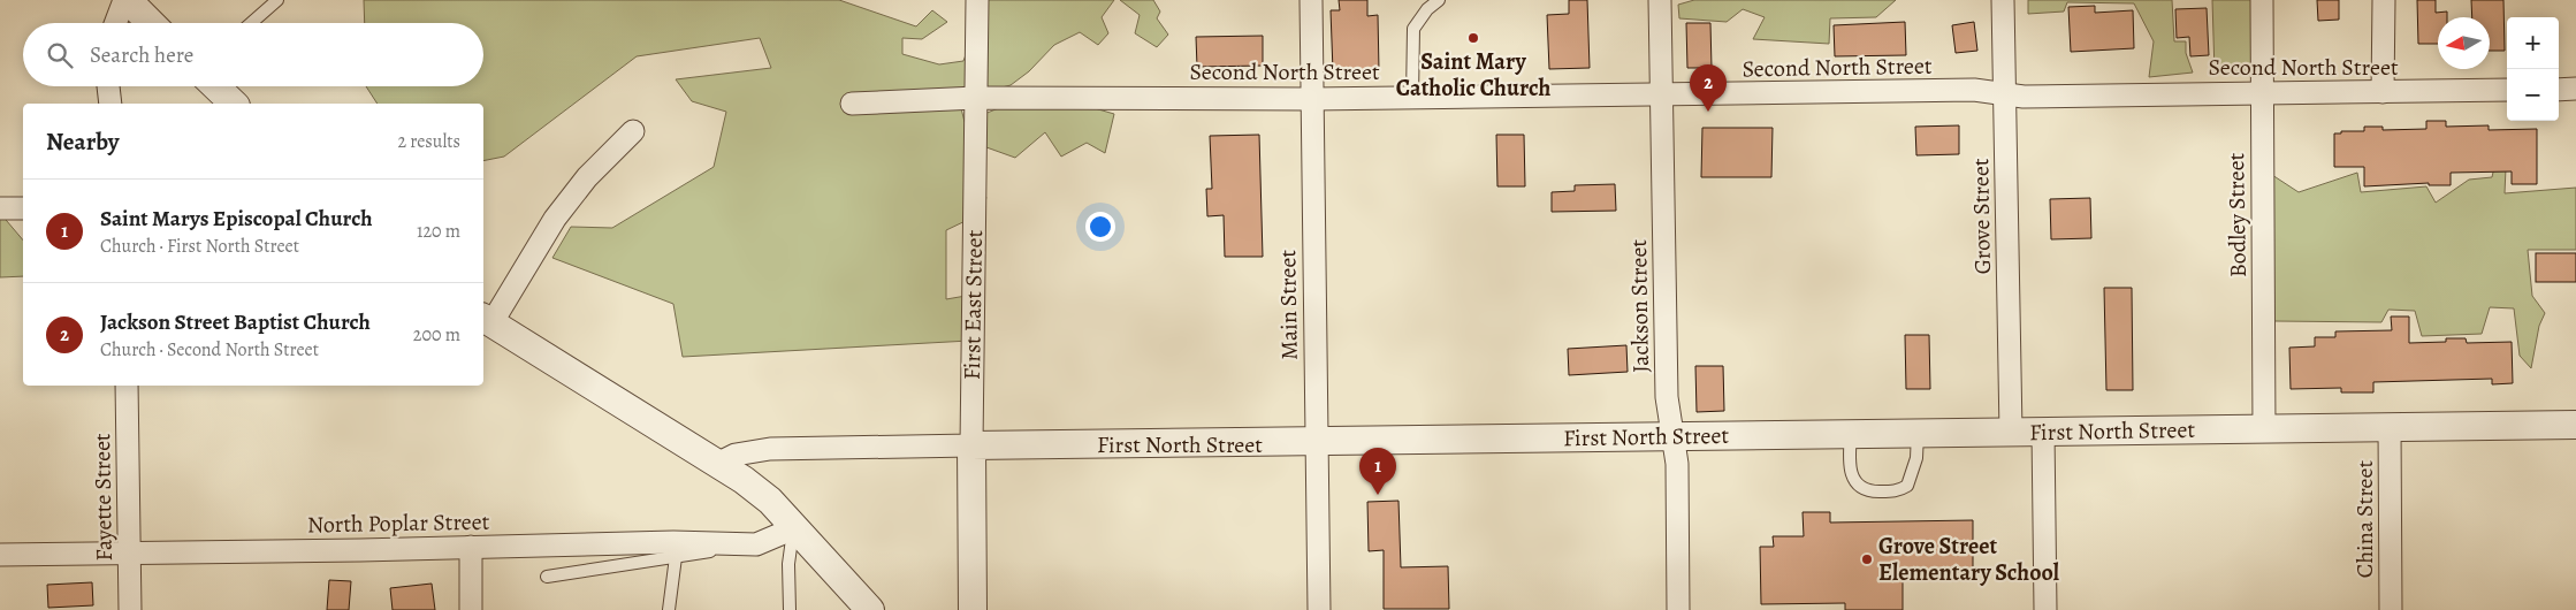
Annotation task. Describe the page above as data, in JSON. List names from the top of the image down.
{
  "streets": {
    "street": [
      "Second North Street",
      "Bodley Street",
      "Grove Street",
      "First East Street",
      "Main Street",
      "Jackson Street",
      "First North Street",
      "Fayette Street",
      "China Street",
      "North Poplar Street"
    ]
  },
  "crossings": [
    ["Second North Street", "Bodley Street"],
    ["Second North Street", "Grove Street"],
    ["Second North Street", "First East Street"],
    ["Second North Street", "Main Street"],
    ["Second North Street", "Jackson Street"],
    ["Bodley Street", "First North Street"],
    ["Grove Street", "First North Street"],
    ["First East Street", "First North Street"],
    ["Main Street", "First North Street"],
    ["Jackson Street", "First North Street"],
    ["First North Street", "China Street"],
    ["Fayette Street", "North Poplar Street"]
  ],
  "places": ["Saint Mary Catholic Church", "Grove Street Elementary School"],
  "north": "left",
  "page": {
    "map_buttons": ["+", "−"],
    "search": "Search here",
    "pins": ["2", "1"],
    "heading": ["Nearby", "2 results"],
    "list": [
      {
        "mark": "1",
        "name": "Saint Marys Episcopal Church",
        "note": "Church · First North Street",
        "value": "120 m"
      },
      {
        "mark": "2",
        "name": "Jackson Street Baptist Church",
        "note": "Church · Second North Street",
        "value": "200 m"
      }
    ]
  }
}
